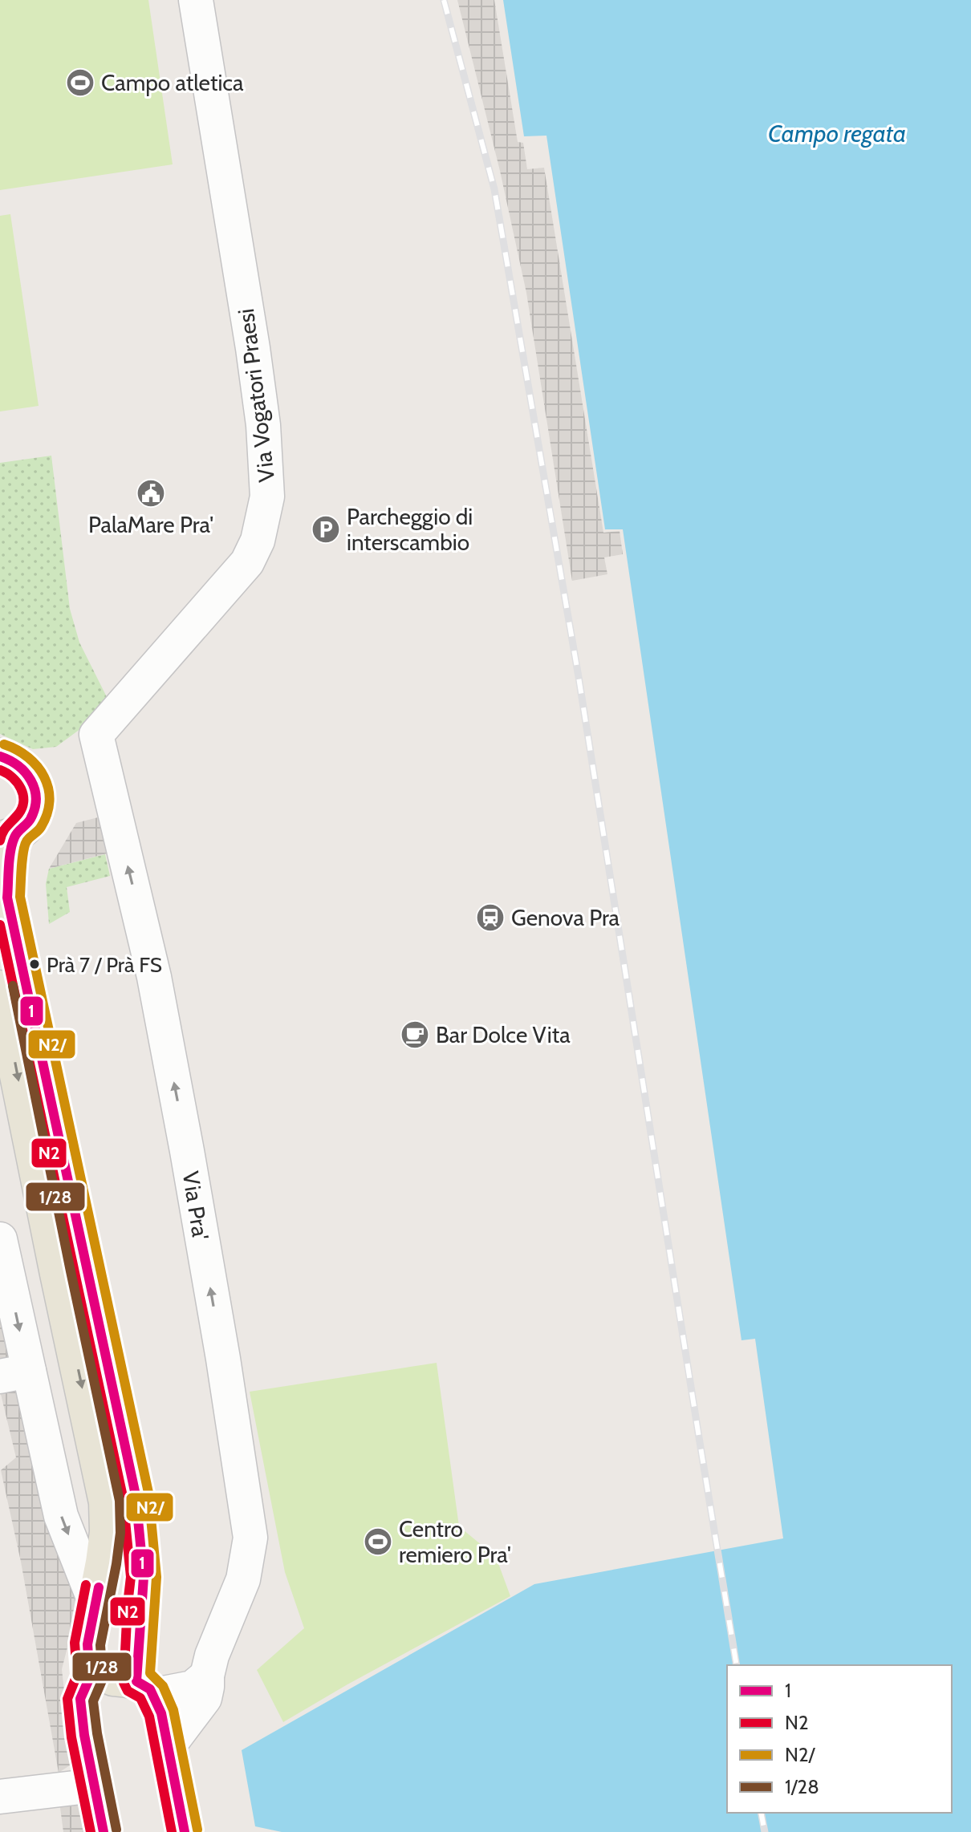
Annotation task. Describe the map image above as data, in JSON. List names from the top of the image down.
{
  "streets": {
    "street": ["Via Vogatori Praesi", "Via Pra'"]
  },
  "crossings": [
    ["Via Vogatori Praesi", "Via Pra'"]
  ],
  "water": ["Campo regata"],
  "places": {
    "sports": ["Campo atletica", "Centro remiero Pra'"],
    "public building": ["PalaMare Pra'"],
    "parking": ["Parcheggio di interscambio"],
    "station": ["Genova Pra"],
    "other": ["Prà 7 / Prà FS"],
    "cafe": ["Bar Dolce Vita"]
  },
  "lines": [
    "transit line N2/",
    "transit line 1",
    "transit line N2",
    "transit line 1/28"
  ],
  "legend": [
    "1",
    "N2",
    "N2/",
    "1/28"
  ]
}
